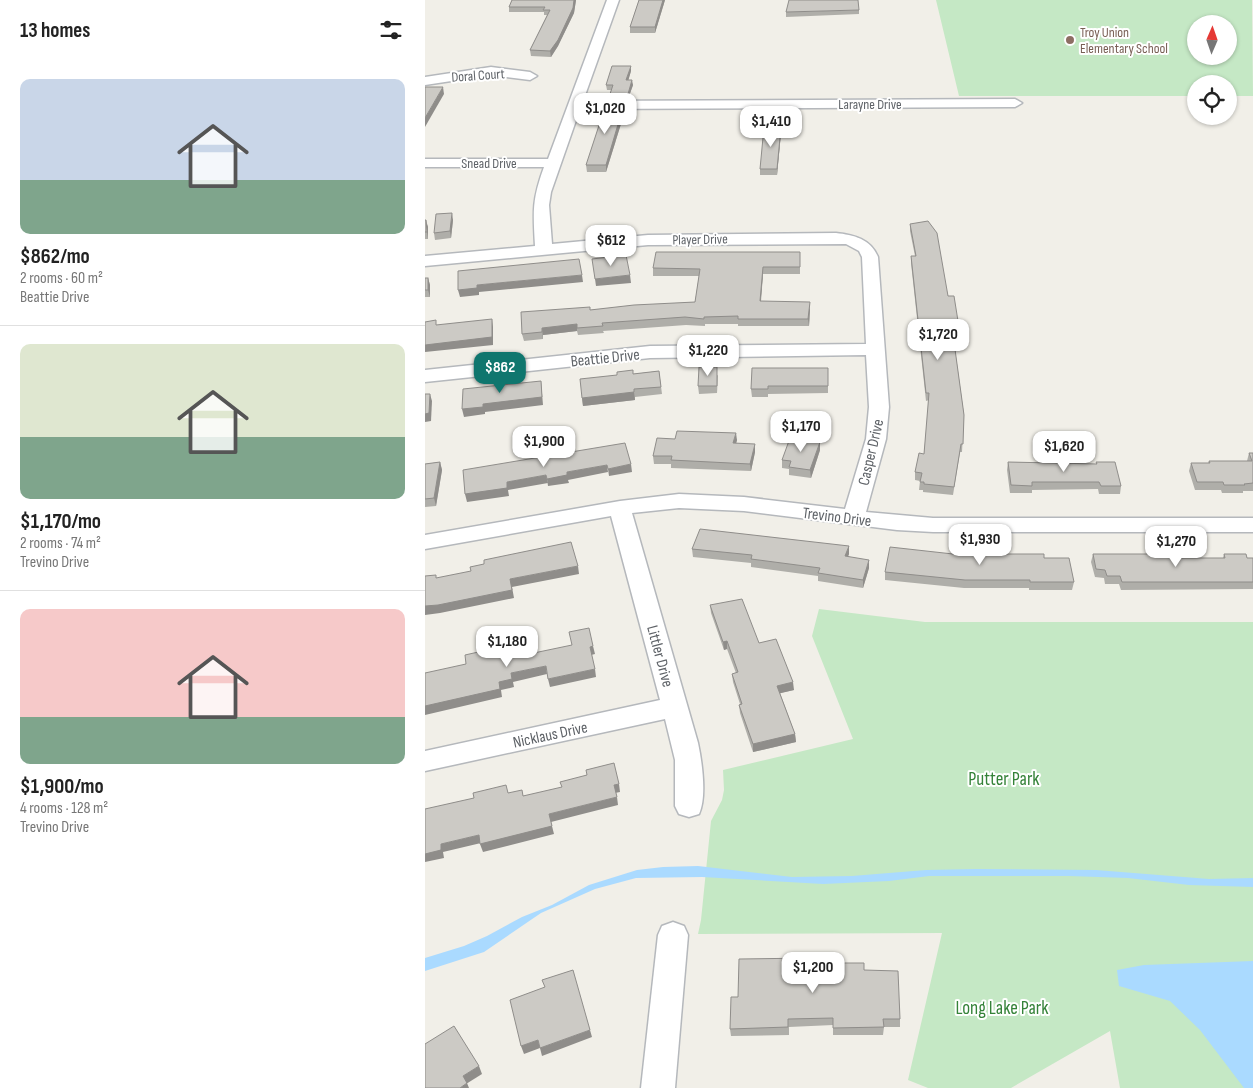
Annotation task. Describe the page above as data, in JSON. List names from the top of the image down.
{
  "streets": {
    "street": [
      "Doral Court",
      "Larayne Drive",
      "Snead Drive",
      "Player Drive",
      "Beattie Drive",
      "Casper Drive",
      "Trevino Drive",
      "Littler Drive",
      "Nicklaus Drive"
    ]
  },
  "crossings": [
    ["Player Drive", "Casper Drive"],
    ["Beattie Drive", "Casper Drive"],
    ["Casper Drive", "Trevino Drive"],
    ["Trevino Drive", "Littler Drive"],
    ["Littler Drive", "Nicklaus Drive"]
  ],
  "parks": ["Putter Park", "Long Lake Park"],
  "places": ["Troy Union Elementary School"],
  "north": "top",
  "page": {
    "heading": "13 homes",
    "list": [
      {
        "name": "$862/mo",
        "note": "2 rooms · 60 m² · Beattie Drive"
      },
      {
        "name": "$1,170/mo",
        "note": "2 rooms · 74 m² · Trevino Drive"
      },
      {
        "name": "$1,900/mo",
        "note": "4 rooms · 128 m² · Trevino Drive"
      }
    ],
    "price": [
      "$1,020",
      "$1,410",
      "$612",
      "$1,720",
      "$1,220",
      "$862",
      "$1,170",
      "$1,900",
      "$1,620",
      "$1,930",
      "$1,270",
      "$1,180",
      "$1,200"
    ]
  }
}
